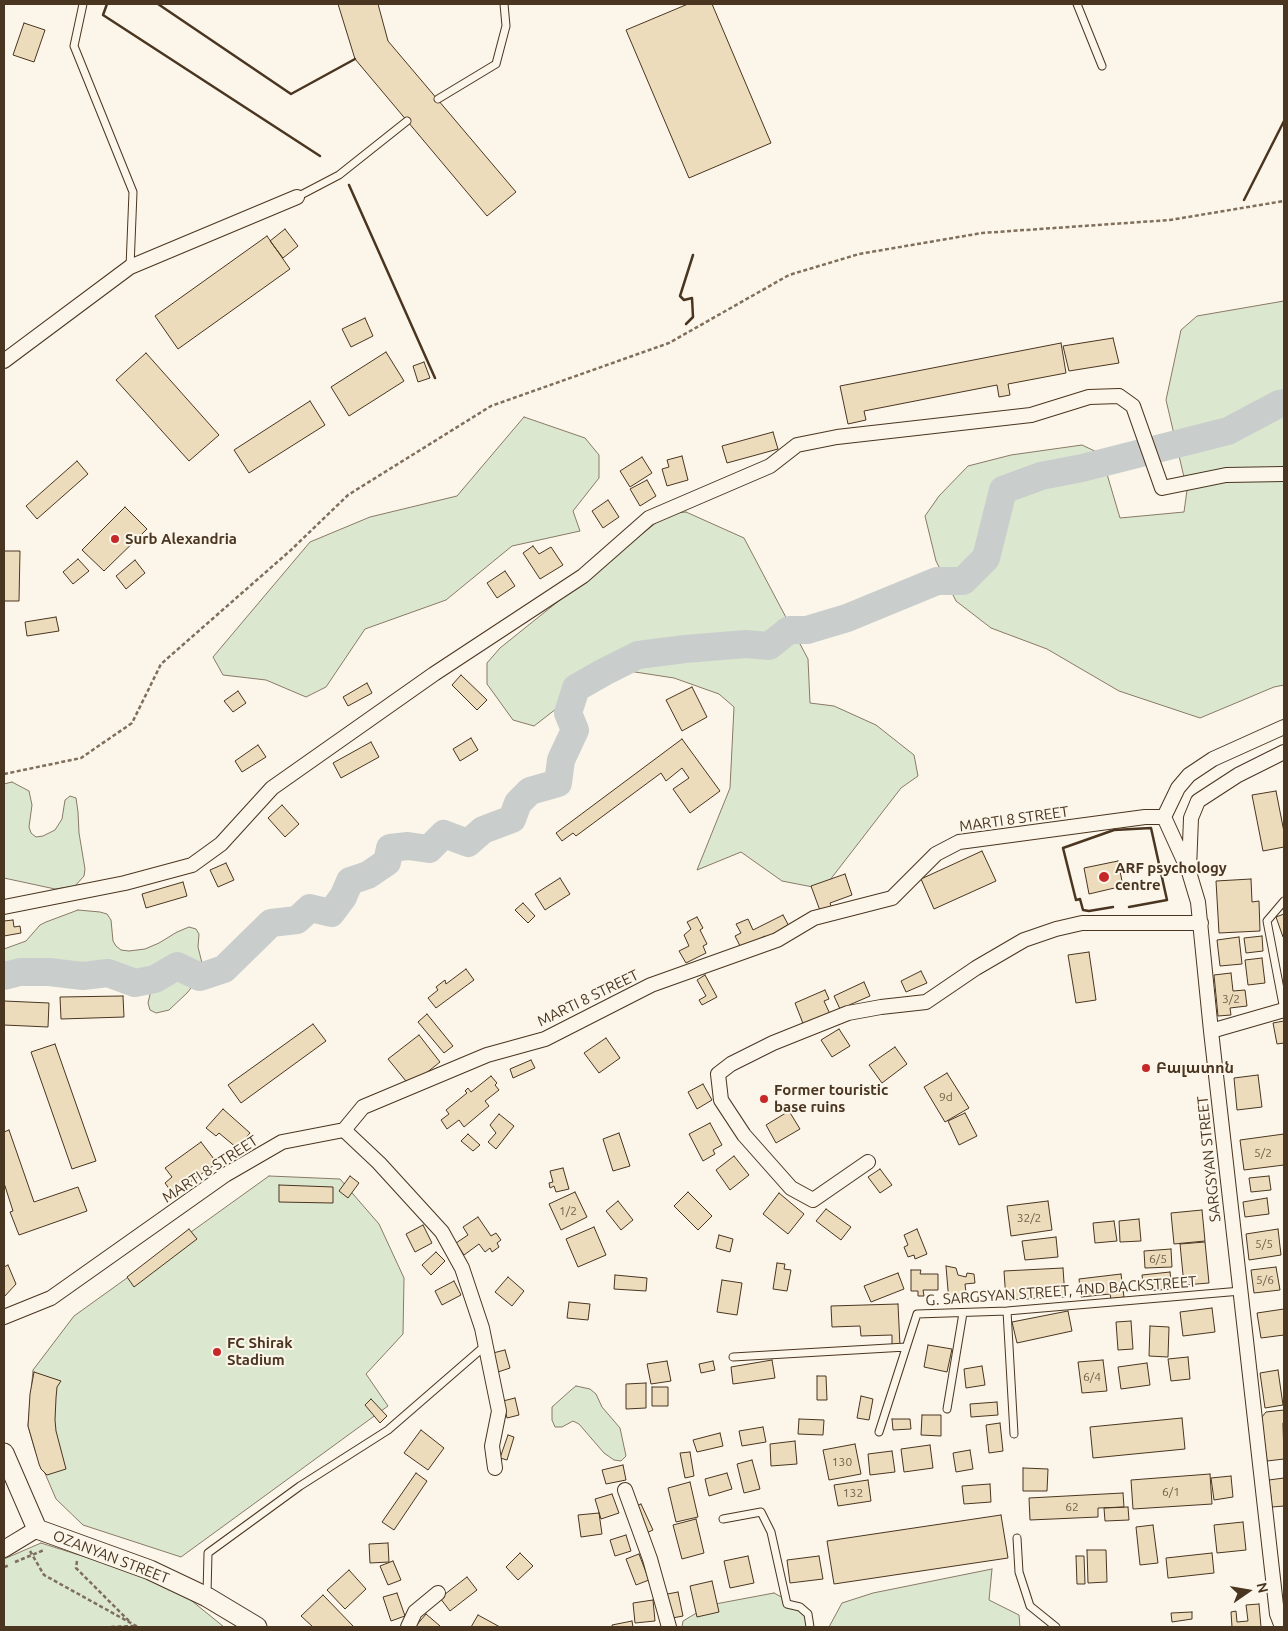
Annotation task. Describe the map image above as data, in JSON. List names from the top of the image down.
{
  "streets": {
    "main road": ["OZANYAN STREET"],
    "street": ["MARTI 8 STREET", "SARGSYAN STREET"],
    "lane": ["G. SARGSYAN STREET, 4ND BACKSTREET"]
  },
  "crossings": [
    ["MARTI 8 STREET", "SARGSYAN STREET"],
    ["SARGSYAN STREET", "G. SARGSYAN STREET, 4ND BACKSTREET"]
  ],
  "places": [
    "Surb Alexandria",
    "ARF psychology centre",
    "Բալատոն",
    "Former touristic base ruins",
    "FC Shirak Stadium"
  ],
  "house_numbers": [
    "3/2",
    "9d",
    "5/2",
    "1/2",
    "32/2",
    "5/5",
    "6/5",
    "5/6",
    "6/4",
    "130",
    "6/1",
    "132",
    "62"
  ],
  "north": "right"
}
